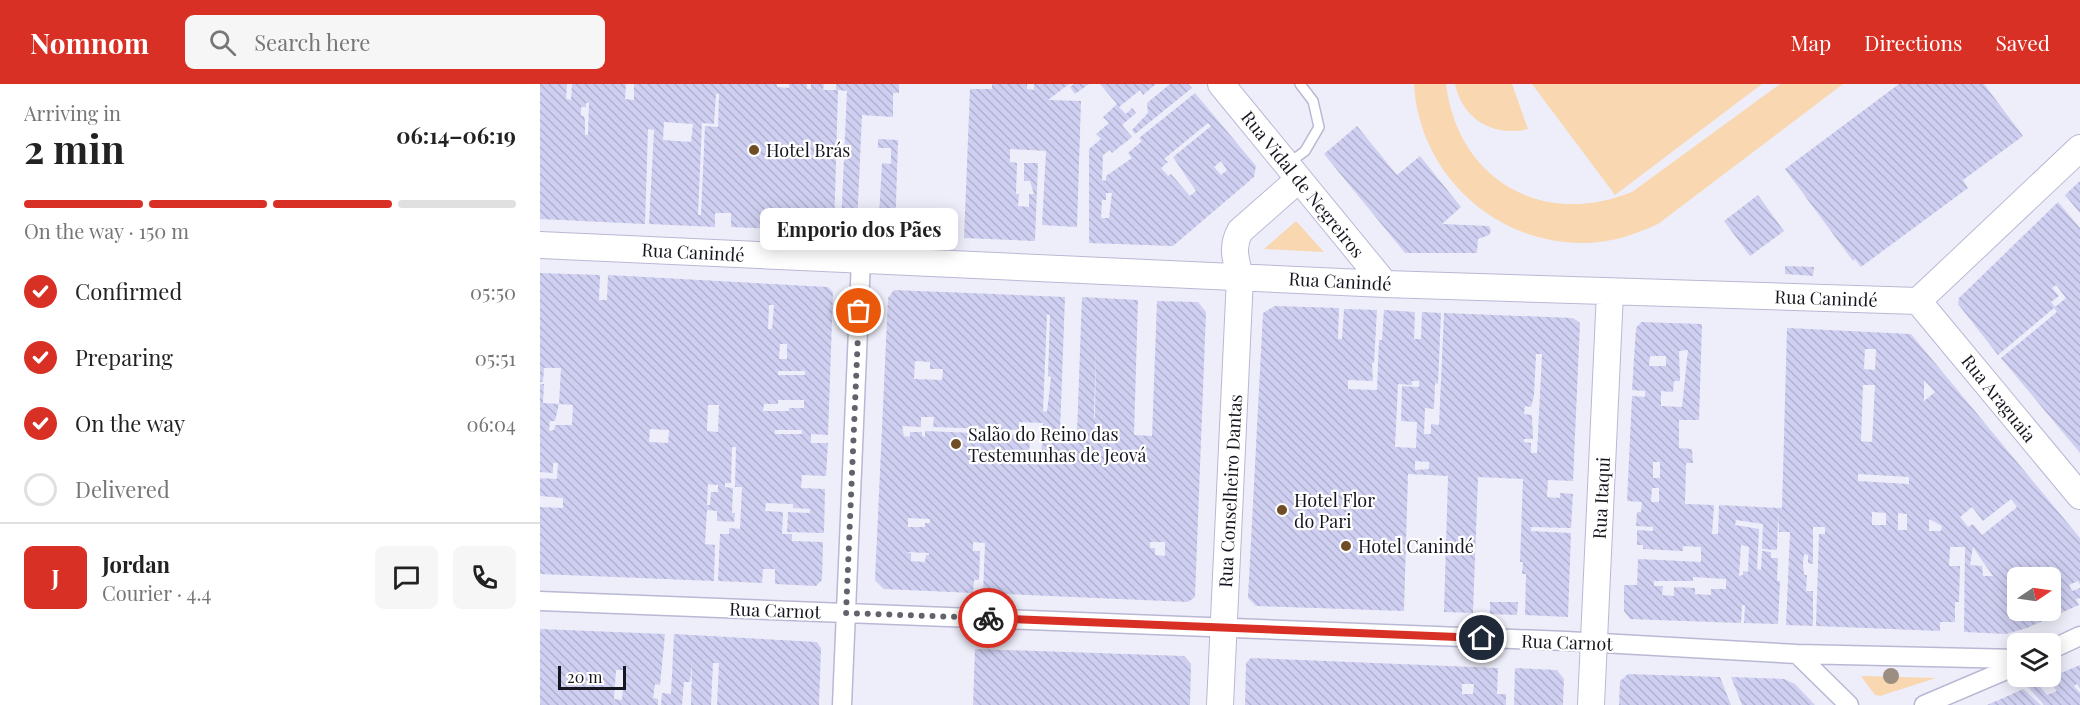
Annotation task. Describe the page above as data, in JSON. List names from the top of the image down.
{
  "streets": {
    "street": [
      "Rua Vidal de Negreiros",
      "Rua Canindé",
      "Rua Araguaia",
      "Rua Conselheiro Dantas",
      "Rua Itaqui",
      "Rua Carnot"
    ]
  },
  "crossings": [
    ["Rua Vidal de Negreiros", "Rua Canindé"],
    ["Rua Vidal de Negreiros", "Rua Conselheiro Dantas"],
    ["Rua Canindé", "Rua Araguaia"],
    ["Rua Canindé", "Rua Conselheiro Dantas"],
    ["Rua Canindé", "Rua Itaqui"],
    ["Rua Conselheiro Dantas", "Rua Carnot"],
    ["Rua Itaqui", "Rua Carnot"]
  ],
  "places": [
    "Hotel Brás",
    "Emporio dos Pães",
    "Salão do Reino das Testemunhas de Jeová",
    "Hotel Flor do Pari",
    "Hotel Canindé"
  ],
  "scale_bar": "20 m",
  "north": "right",
  "page": {
    "header": "Nomnom",
    "search": "Search here",
    "nav": ["Map", "Directions", "Saved"],
    "heading": ["2 min", "Arriving in", "06:14–06:19"],
    "panel": ["Jordan", "Courier · 4.4"],
    "bar": "On the way · 150 m",
    "bubble": "Emporio dos Pães",
    "list": [
      ["Confirmed", "05:50"],
      ["Preparing", "05:51"],
      ["On the way", "06:04"],
      "Delivered"
    ],
    "round": "J",
    "scale": "20 m"
  }
}
